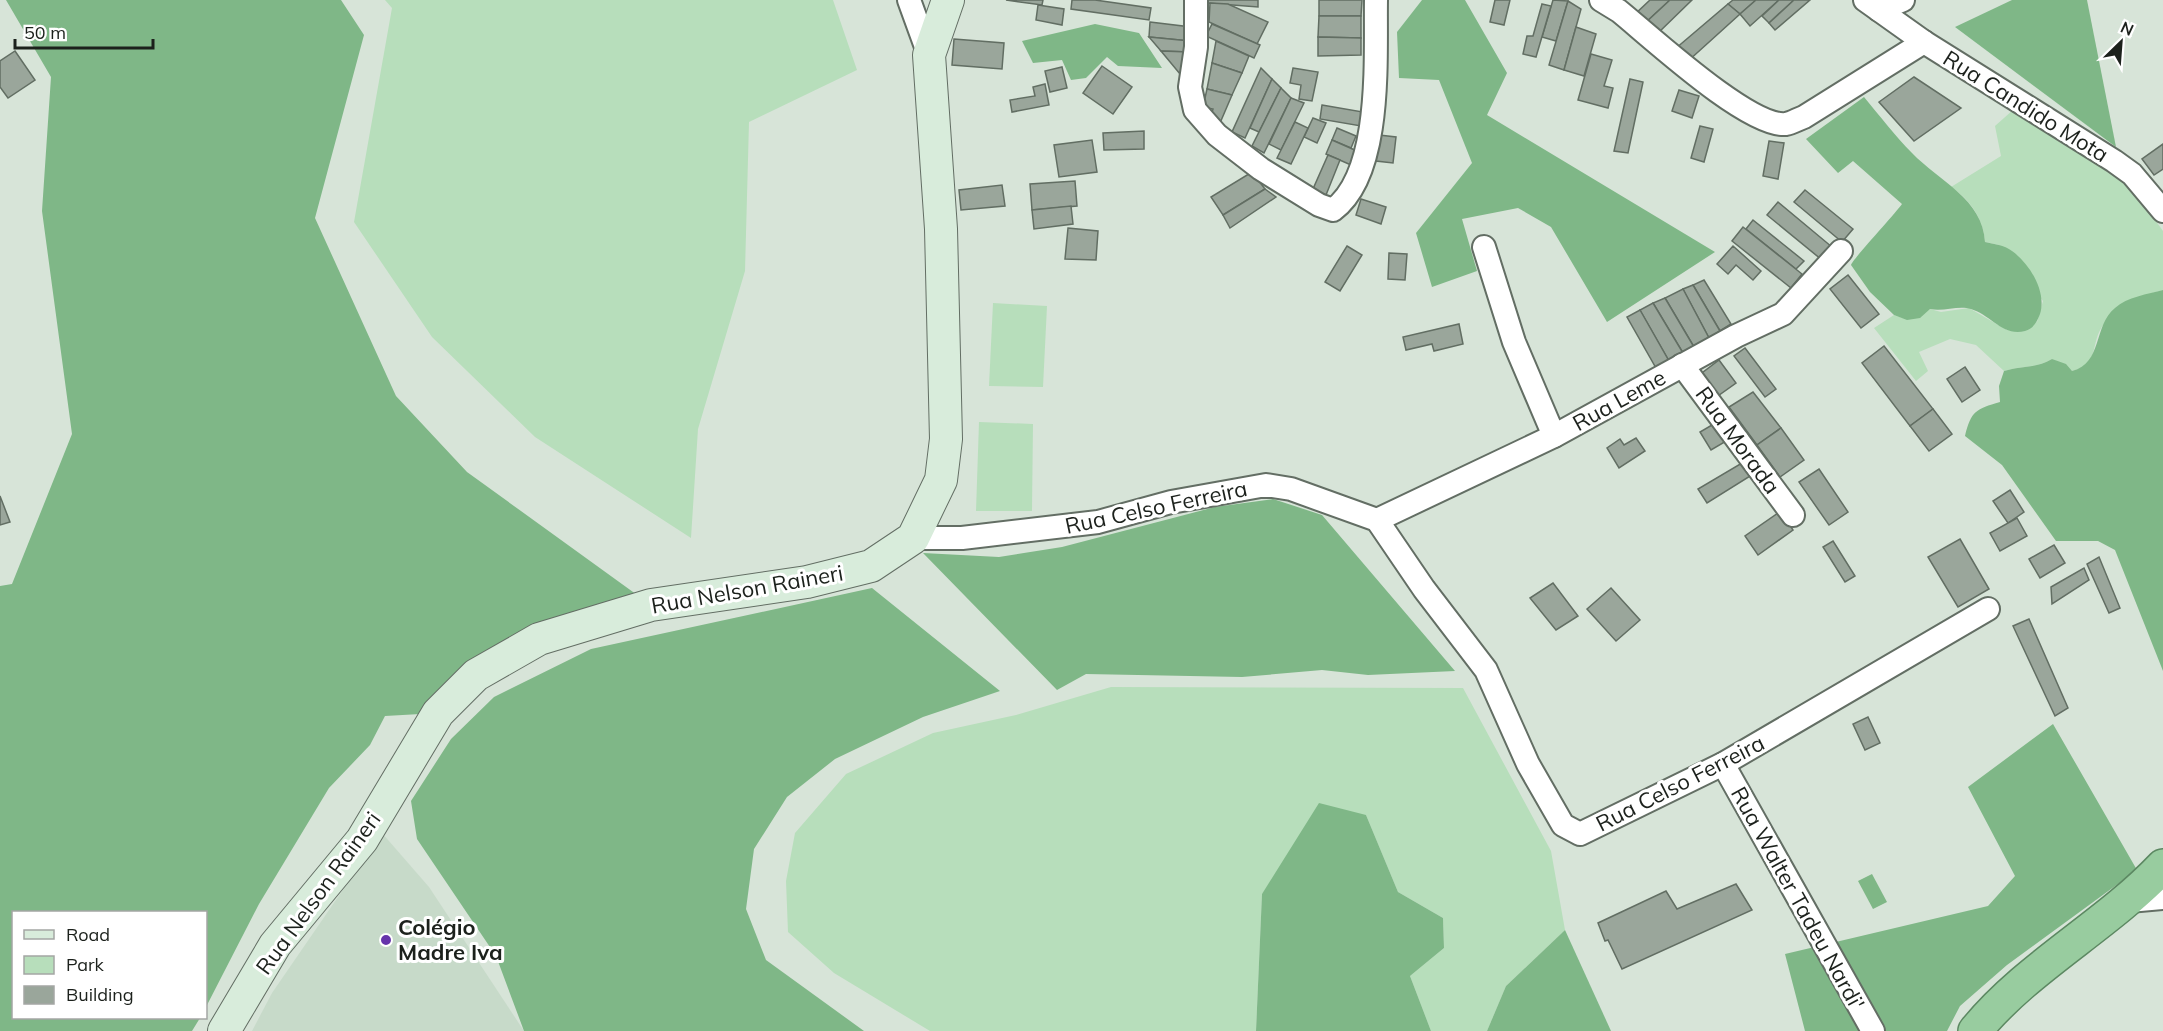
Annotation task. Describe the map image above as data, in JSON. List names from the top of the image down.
{
  "streets": {
    "main road": ["Rua Nelson Raineri"],
    "street": [
      "Rua Candido Mota",
      "Rua Leme",
      "Rua Morada",
      "Rua Celso Ferreira",
      "Rua Walter Tadeu Nardi'"
    ]
  },
  "crossings": [
    ["Rua Leme", "Rua Morada"],
    ["Rua Leme", "Rua Celso Ferreira"],
    ["Rua Celso Ferreira", "Rua Nelson Raineri"],
    ["Rua Celso Ferreira", "Rua Walter Tadeu Nardi'"]
  ],
  "places": ["Colégio Madre Iva"],
  "legend": ["Road", "Park", "Building"],
  "scale_bar": "50 m",
  "north": "top right"
}
